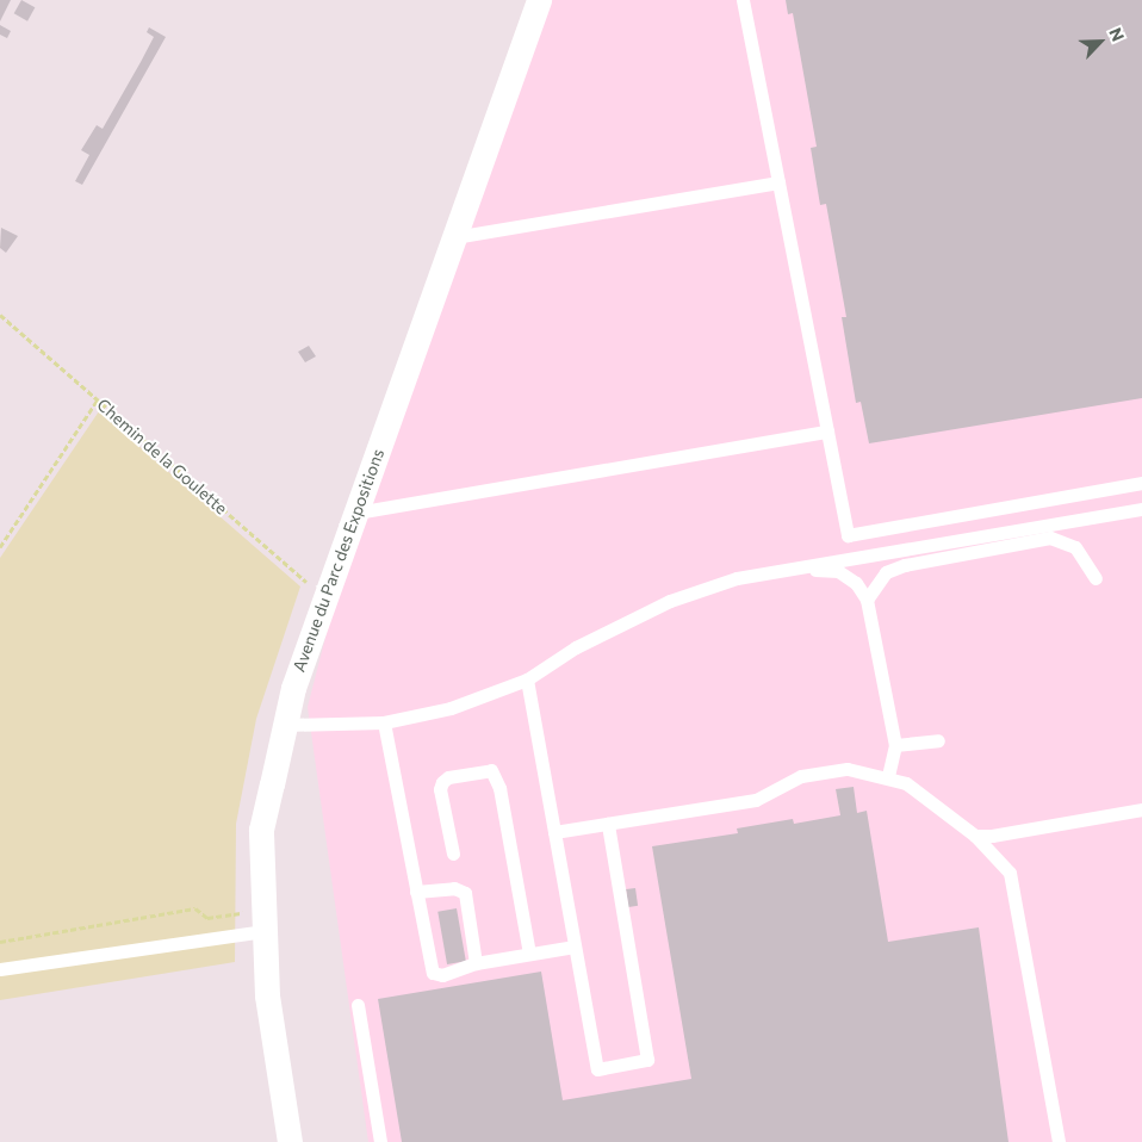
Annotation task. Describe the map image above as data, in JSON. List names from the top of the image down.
{
  "streets": {
    "street": ["Avenue du Parc des Expositions"],
    "path": ["Chemin de la Goulette"]
  },
  "crossings": [
    ["Chemin de la Goulette", "Avenue du Parc des Expositions"]
  ],
  "north": "top right"
}
